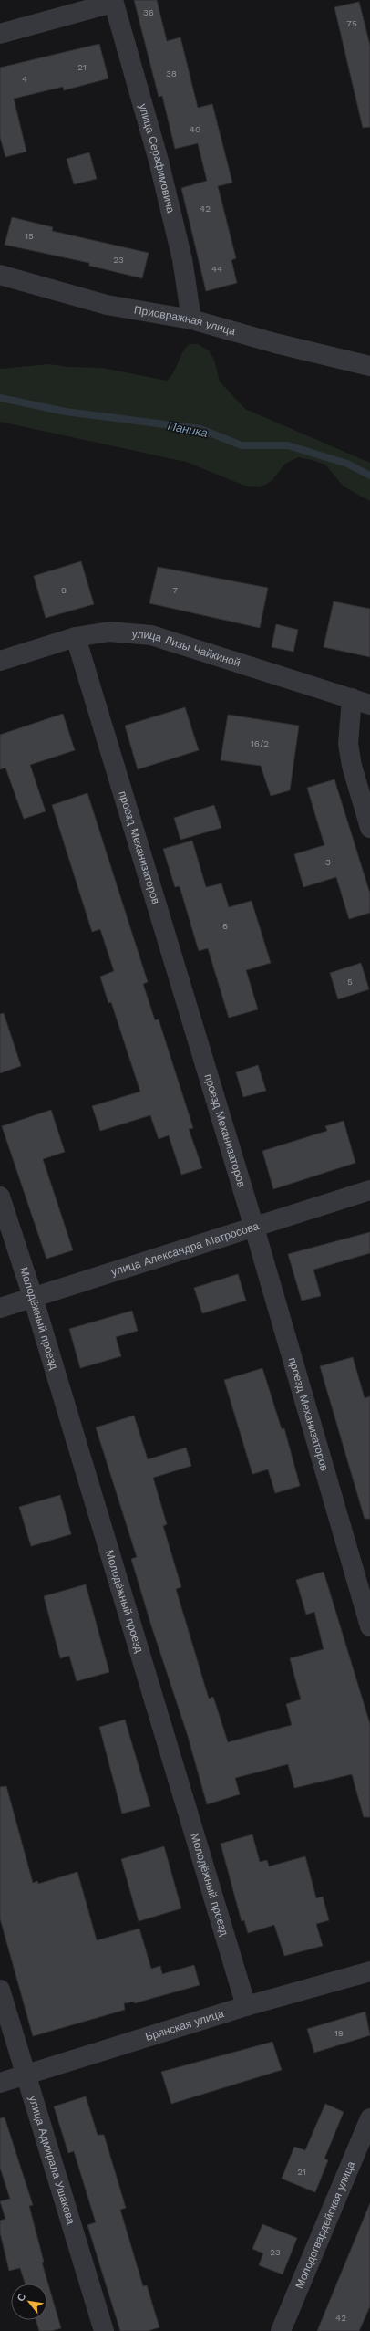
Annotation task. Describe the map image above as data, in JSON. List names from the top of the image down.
{
  "streets": {
    "street": [
      "улица Серафимовича",
      "Приовражная улица",
      "улица Лизы Чайкиной",
      "проезд Механизаторов",
      "улица Александра Матросова",
      "Молодёжный проезд",
      "Брянская улица",
      "улица Адмирала Ушакова",
      "Молодогвардейская улица"
    ]
  },
  "crossings": [
    ["улица Серафимовича", "Приовражная улица"],
    ["улица Лизы Чайкиной", "проезд Механизаторов"],
    ["проезд Механизаторов", "улица Александра Матросова"],
    ["улица Александра Матросова", "Молодёжный проезд"],
    ["Молодёжный проезд", "Брянская улица"],
    ["Брянская улица", "улица Адмирала Ушакова"]
  ],
  "water": ["Паника"],
  "house_numbers": [
    "36",
    "75",
    "21",
    "38",
    "4",
    "40",
    "42",
    "15",
    "23",
    "44",
    "9",
    "7",
    "16/2",
    "3",
    "6",
    "5",
    "19",
    "21",
    "23",
    "42"
  ],
  "north": "top left"
}
